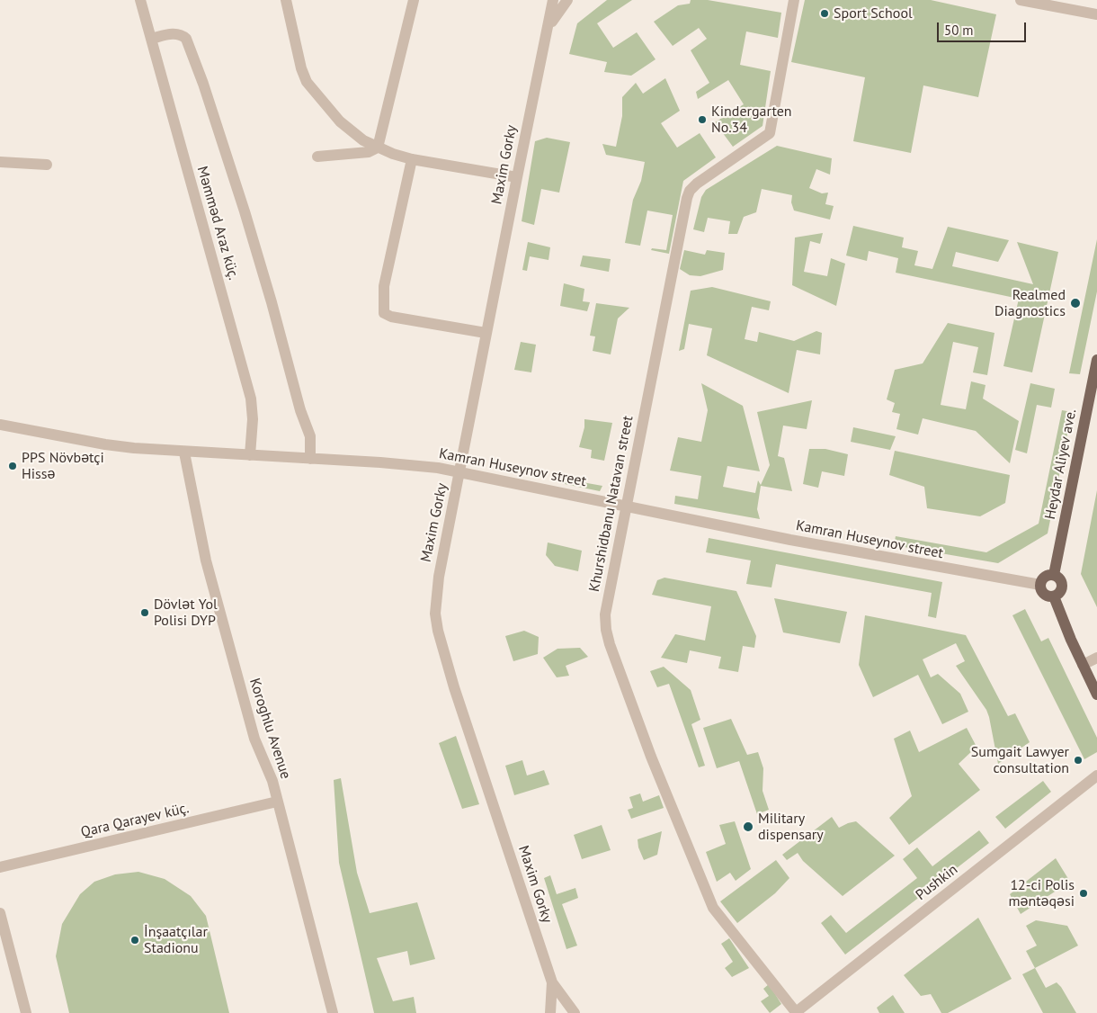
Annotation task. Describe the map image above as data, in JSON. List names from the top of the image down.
{
  "streets": {
    "main road": ["Heydar Aliyev ave."],
    "street": [
      "Maxim Gorky",
      "Məmməd Araz küç.",
      "Kamran Huseynov street",
      "Khurshidbanu Natavan street",
      "Koroghlu Avenue",
      "Qara Qarayev küç.",
      "Pushkin"
    ]
  },
  "crossings": [
    ["Maxim Gorky", "Kamran Huseynov street"],
    ["Məmməd Araz küç.", "Kamran Huseynov street"],
    ["Heydar Aliyev ave.", "Kamran Huseynov street"],
    ["Kamran Huseynov street", "Khurshidbanu Natavan street"],
    ["Kamran Huseynov street", "Koroghlu Avenue"],
    ["Khurshidbanu Natavan street", "Pushkin"],
    ["Koroghlu Avenue", "Qara Qarayev küç."]
  ],
  "places": [
    "Sport School",
    "Kindergarten No.34",
    "Realmed Diagnostics",
    "PPS Növbətçi Hissə",
    "Dövlət Yol Polisi DYP",
    "Sumgait Lawyer consultation",
    "Military dispensary",
    "12-ci Polis məntəqəsi",
    "İnşaatçılar Stadionu"
  ],
  "scale_bar": "50 m"
}
